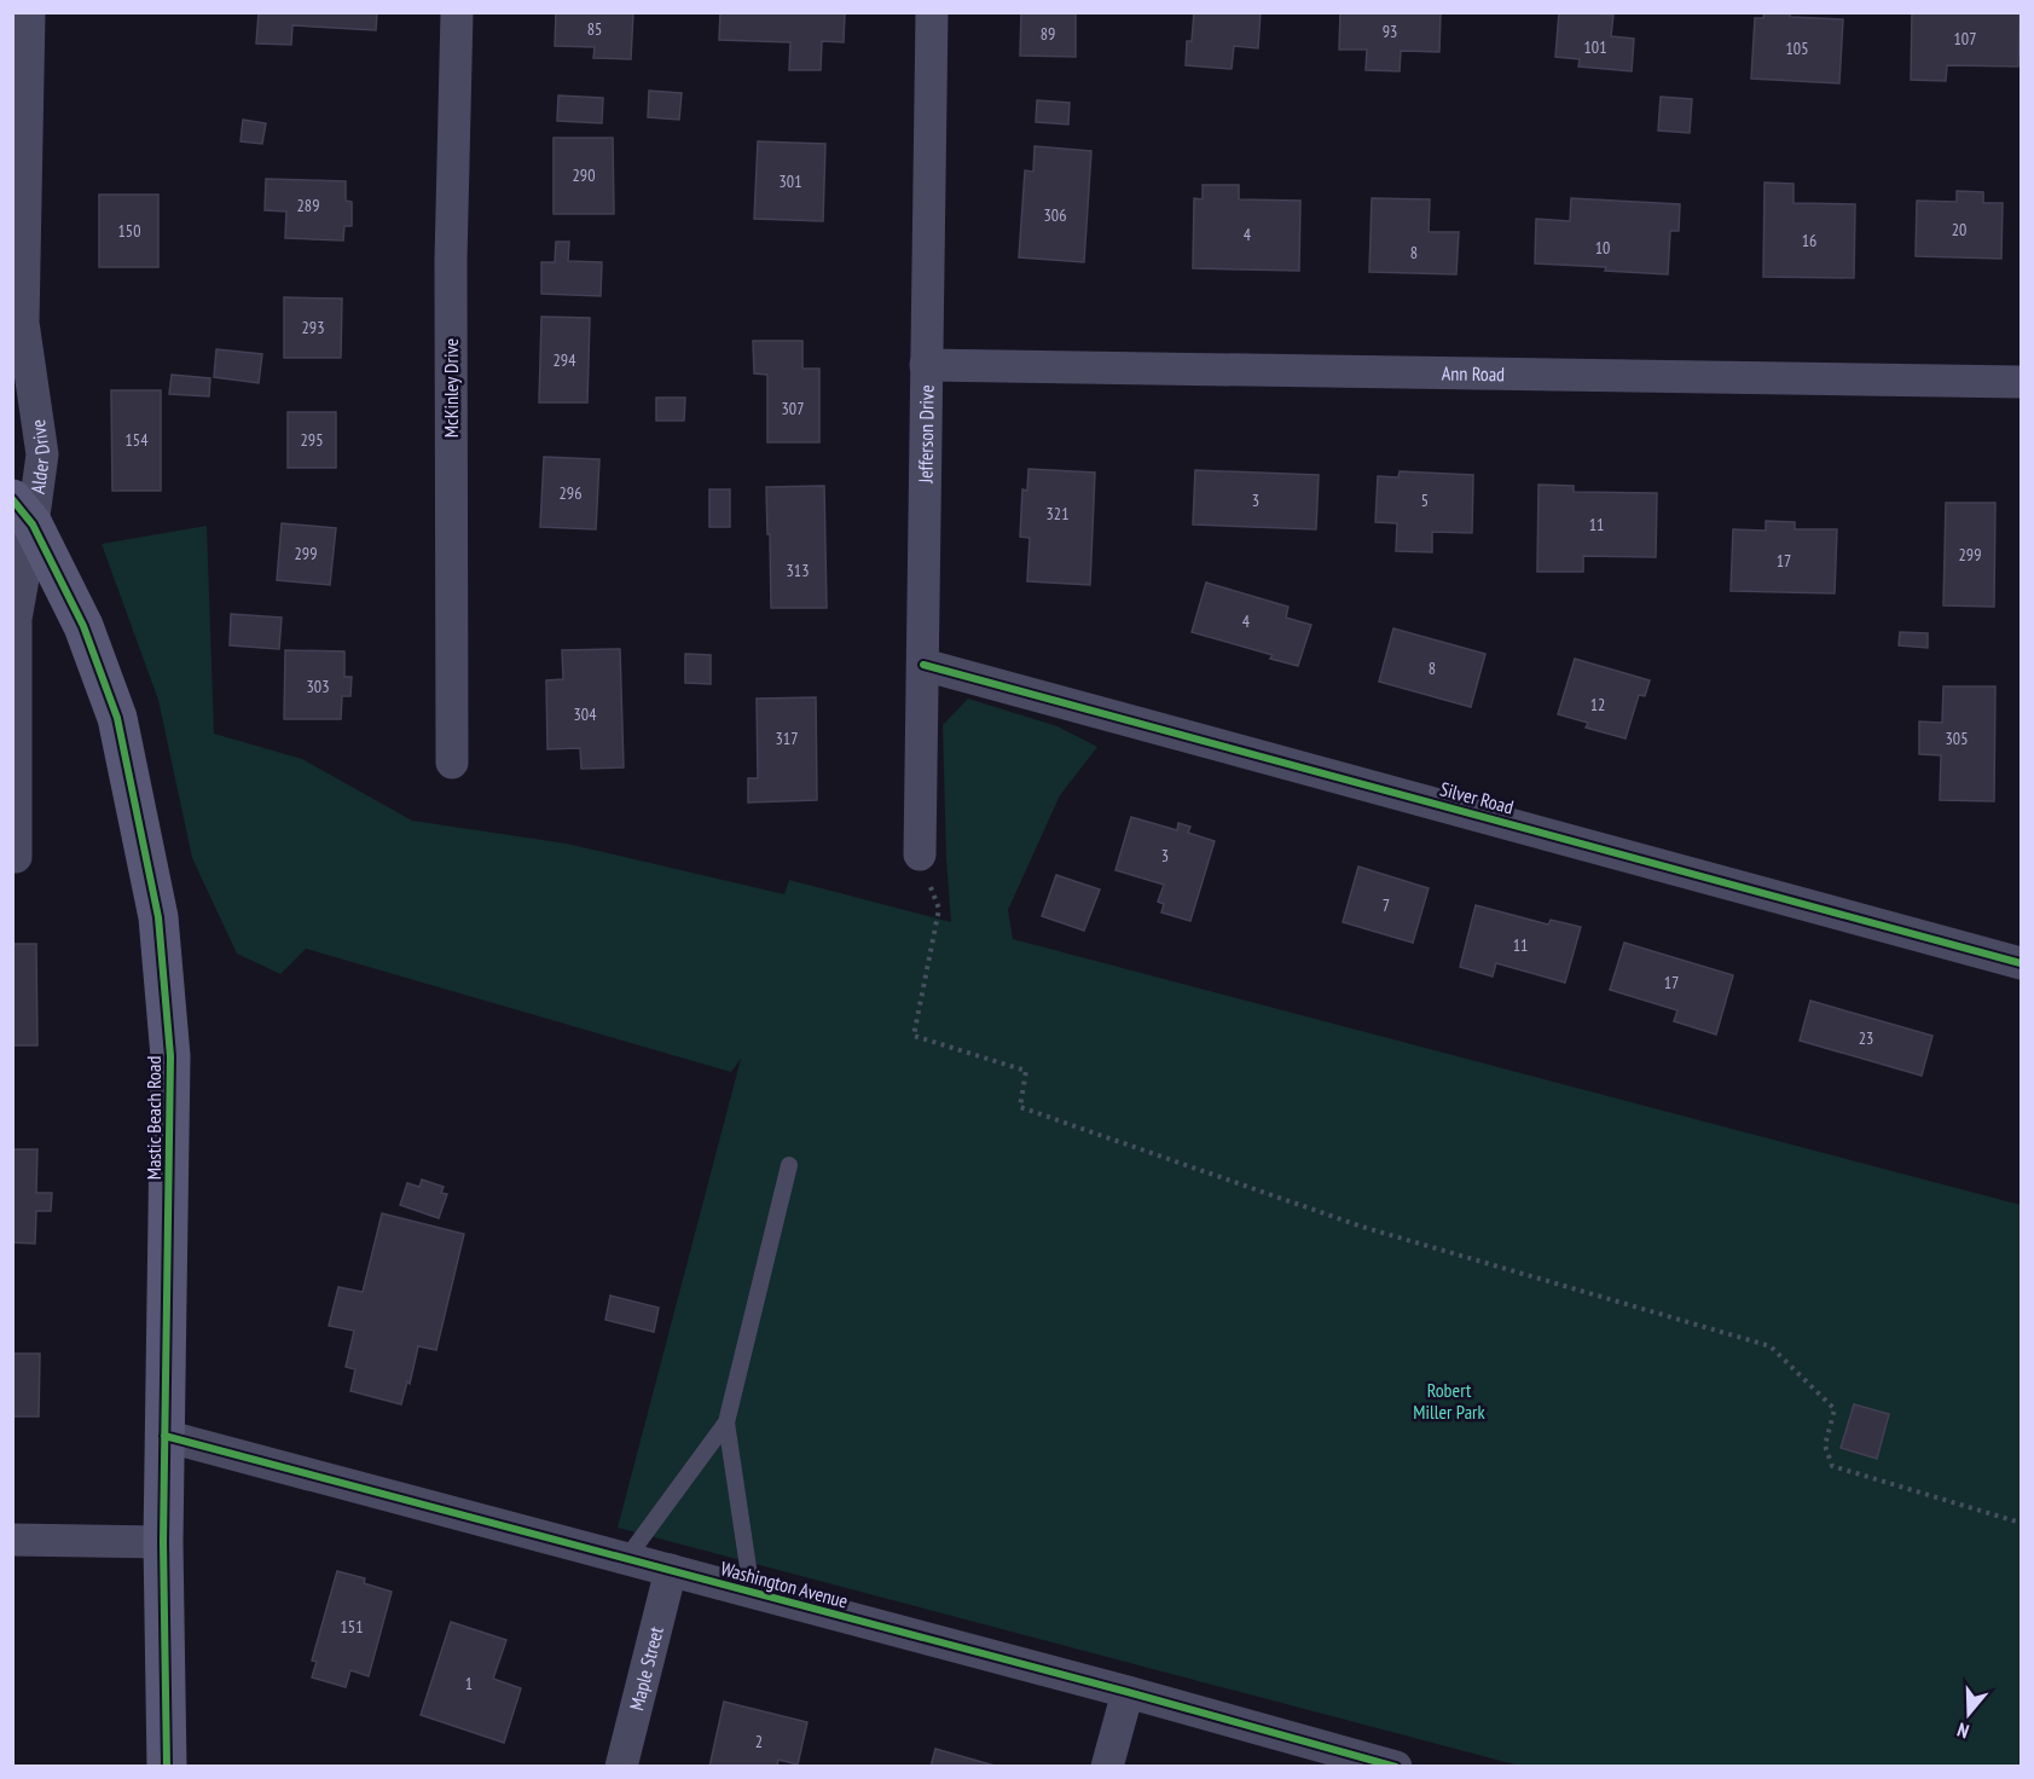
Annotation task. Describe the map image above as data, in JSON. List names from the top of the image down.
{
  "streets": {
    "street": [
      "Ann Road",
      "McKinley Drive",
      "Jefferson Drive",
      "Alder Drive",
      "Silver Road",
      "Mastic Beach Road",
      "Washington Avenue",
      "Maple Street"
    ]
  },
  "crossings": [
    ["Ann Road", "Jefferson Drive"],
    ["Jefferson Drive", "Silver Road"],
    ["Alder Drive", "Mastic Beach Road"],
    ["Mastic Beach Road", "Washington Avenue"],
    ["Washington Avenue", "Maple Street"]
  ],
  "parks": ["Robert Miller Park"],
  "house_numbers": [
    "85",
    "93",
    "89",
    "107",
    "101",
    "105",
    "290",
    "301",
    "289",
    "306",
    "20",
    "150",
    "4",
    "16",
    "10",
    "8",
    "293",
    "294",
    "307",
    "154",
    "295",
    "296",
    "3",
    "5",
    "321",
    "11",
    "299",
    "299",
    "17",
    "313",
    "4",
    "8",
    "303",
    "12",
    "304",
    "317",
    "305",
    "3",
    "7",
    "11",
    "17",
    "23",
    "151",
    "1",
    "2"
  ],
  "north": "bottom"
}
